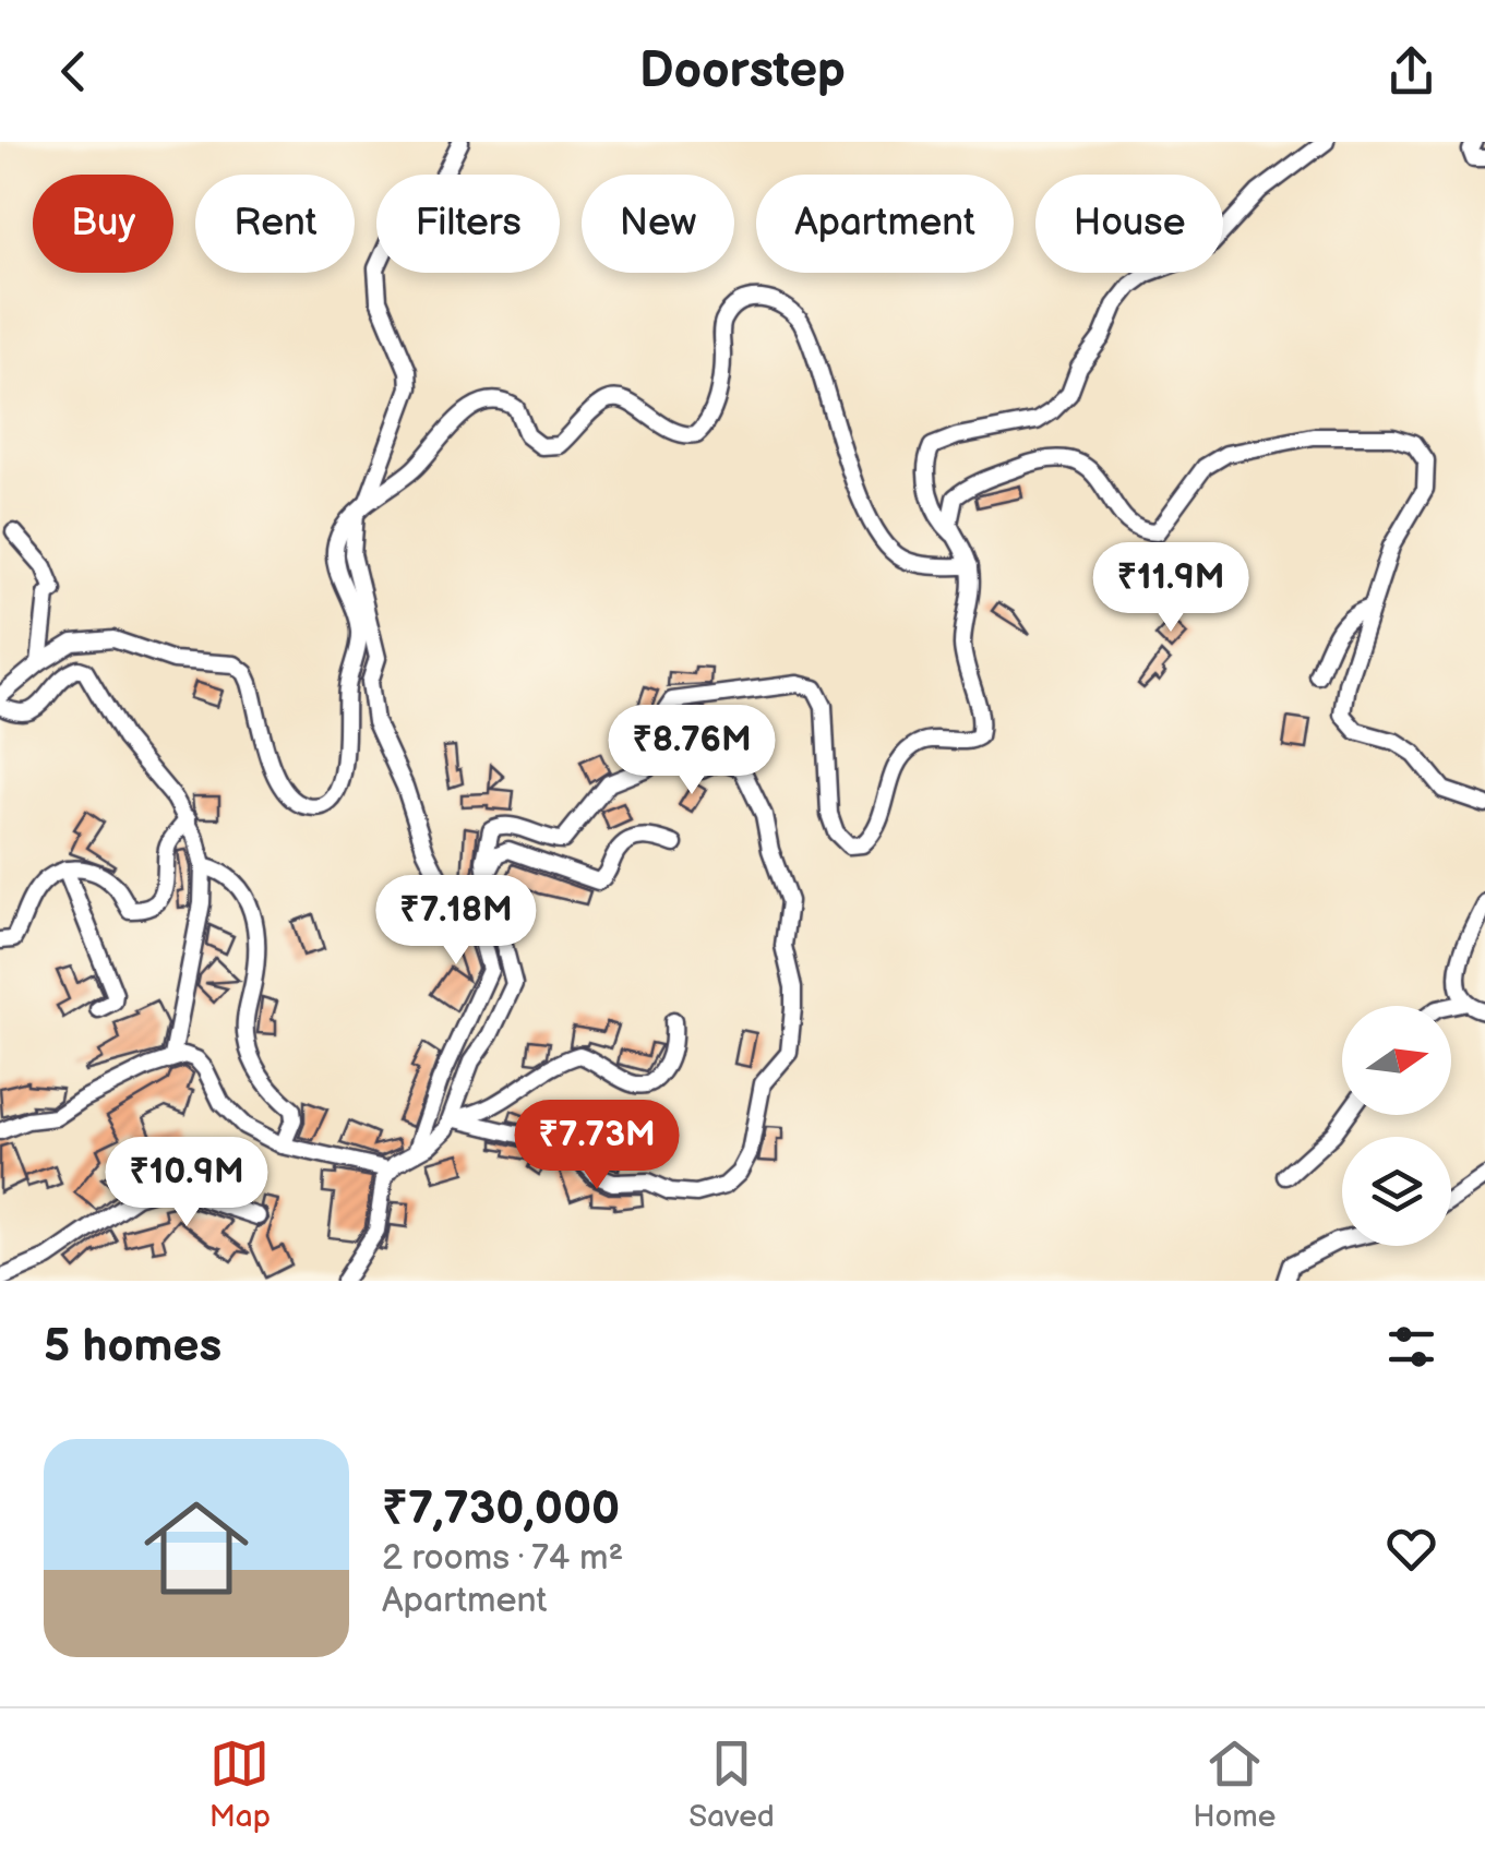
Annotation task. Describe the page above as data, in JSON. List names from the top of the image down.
{
  "north": "right",
  "page": {
    "header": "Doorstep",
    "chip": [
      "Buy",
      "Rent",
      "Filters",
      "New",
      "Apartment",
      "House"
    ],
    "price": [
      "₹11.9M",
      "₹8.76M",
      "₹7.18M",
      "₹7.73M",
      "₹10.9M"
    ],
    "heading": "5 homes",
    "list": [
      {
        "name": "₹7,730,000",
        "note": "2 rooms · 74 m² · Apartment"
      }
    ],
    "tabs": ["Map", "Saved", "Home"]
  }
}
